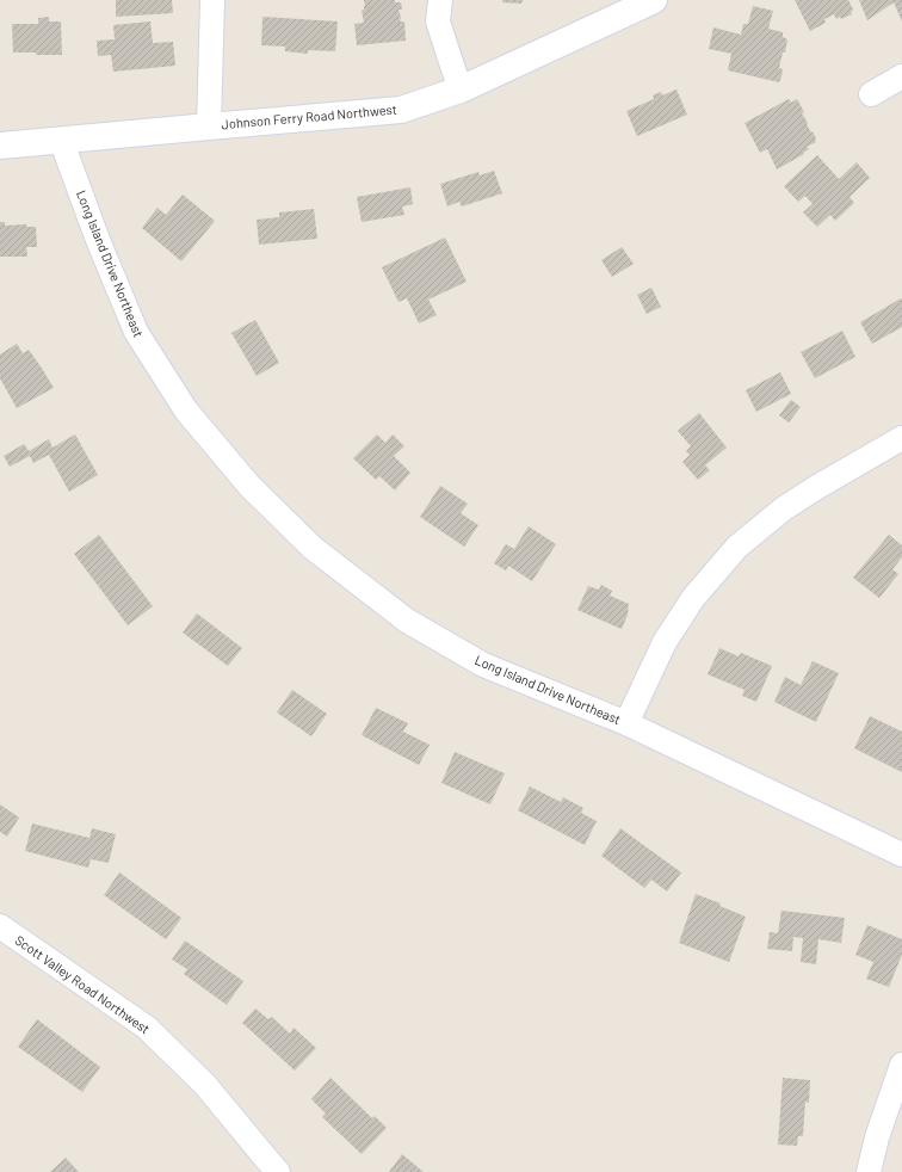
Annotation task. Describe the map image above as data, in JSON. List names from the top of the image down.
{
  "streets": {
    "street": ["Johnson Ferry Road Northwest", "Long Island Drive Northeast", "Scott Valley Road Northwest"]
  },
  "crossings": [
    ["Johnson Ferry Road Northwest", "Long Island Drive Northeast"]
  ]
}
